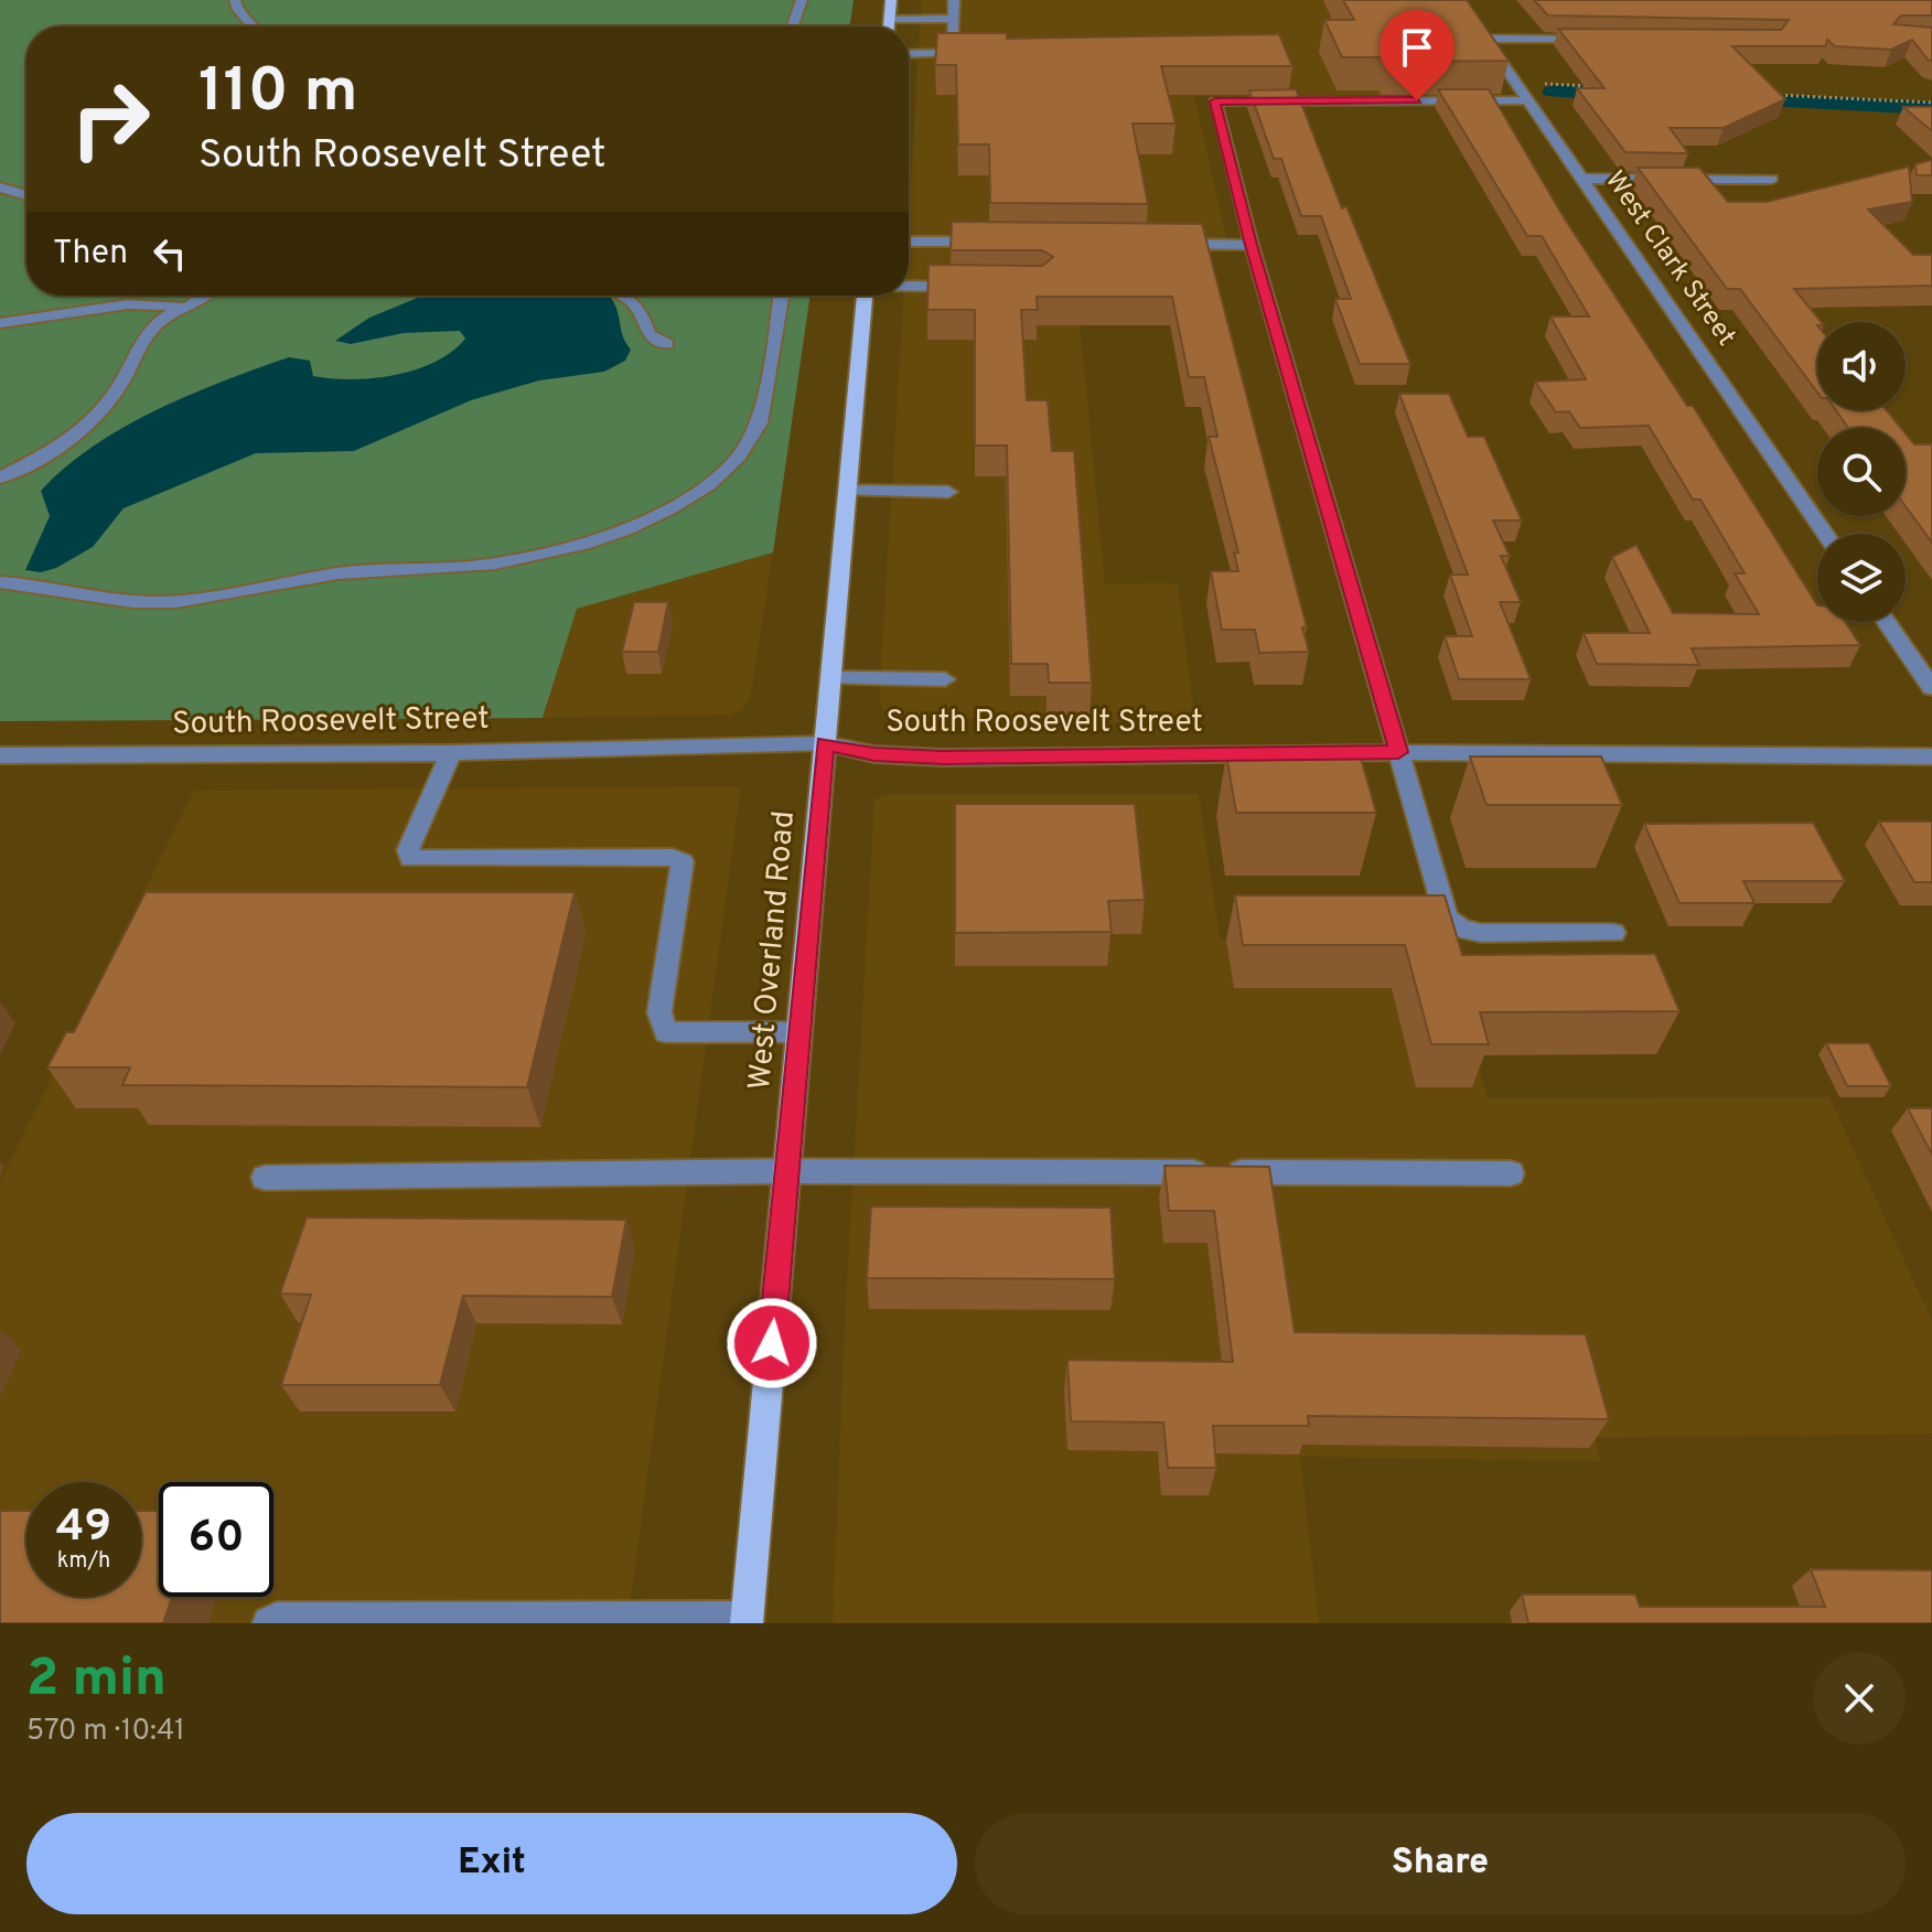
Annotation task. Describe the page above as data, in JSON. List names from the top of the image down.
{
  "streets": {
    "main road": ["West Overland Road"],
    "street": ["West Clark Street", "South Roosevelt Street"]
  },
  "crossings": [
    ["South Roosevelt Street", "West Overland Road"]
  ],
  "page": {
    "turn": ["110 m", "South Roosevelt Street"],
    "then": "Then",
    "speed": "49 km/h",
    "limit": "60",
    "heading": ["2 min", "570 m · 10:41"],
    "buttons": ["Exit", "Share"]
  }
}
